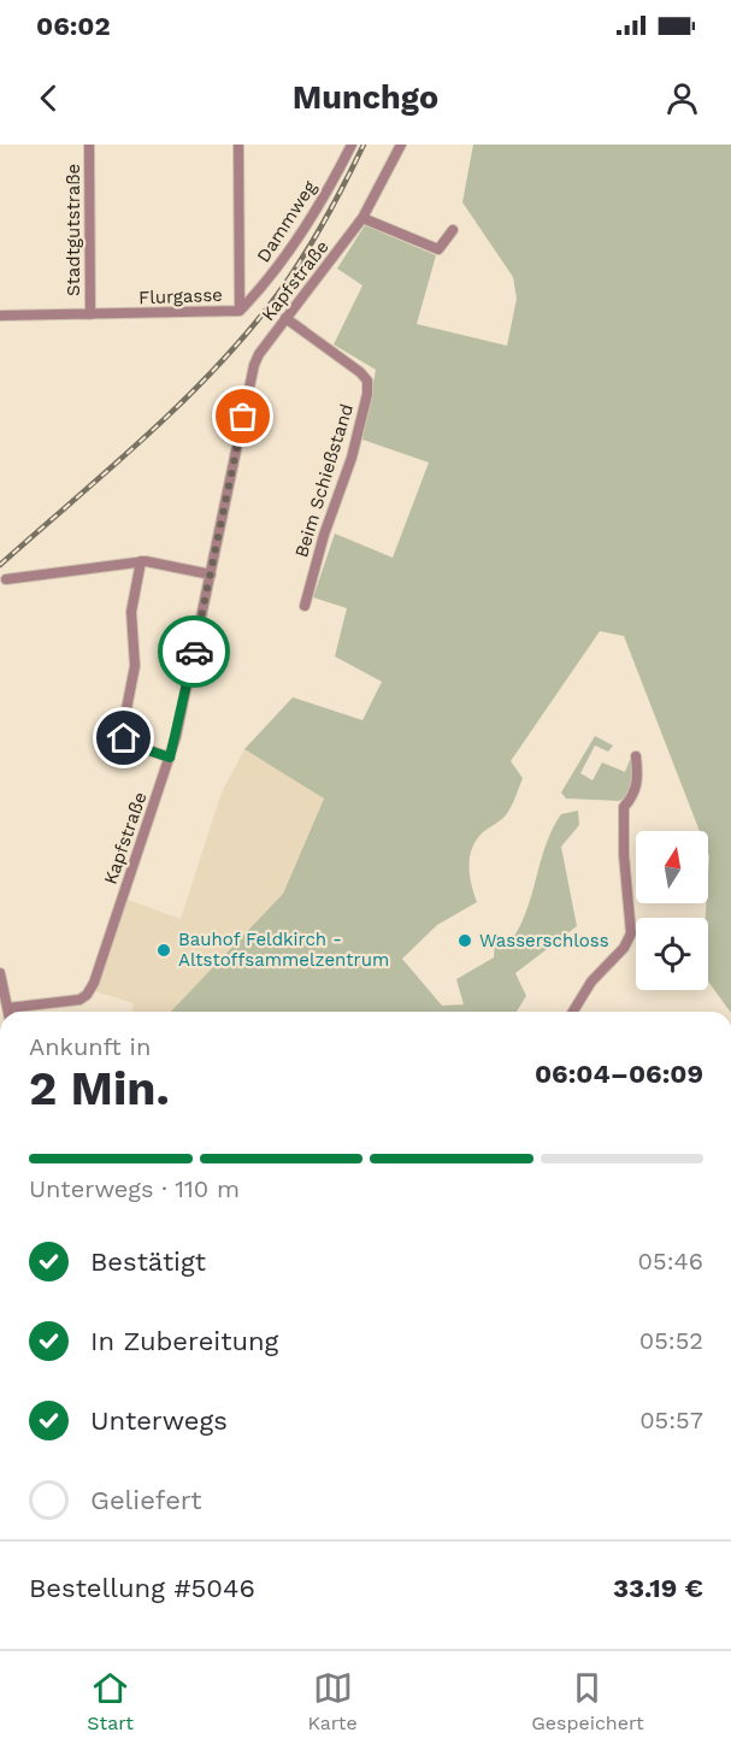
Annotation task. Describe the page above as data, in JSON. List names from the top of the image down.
{
  "streets": {
    "street": [
      "Dammweg",
      "Stadtgutstraße",
      "Kapfstraße",
      "Flurgasse",
      "Beim Schießstand"
    ]
  },
  "crossings": [
    ["Dammweg", "Flurgasse"],
    ["Stadtgutstraße", "Flurgasse"],
    ["Kapfstraße", "Beim Schießstand"]
  ],
  "places": ["Wasserschloss", "Bauhof Feldkirch - Altstoffsammelzentrum"],
  "north": "top",
  "page": {
    "status": "06:02",
    "header": "Munchgo",
    "heading": ["2 Min.", "Ankunft in", "06:04–06:09"],
    "panel": ["Bestellung #5046", "33.19 €"],
    "bar": "Unterwegs · 110 m",
    "list": [
      ["Bestätigt", "05:46"],
      ["In Zubereitung", "05:52"],
      ["Unterwegs", "05:57"],
      "Geliefert"
    ],
    "tabs": ["Start", "Karte", "Gespeichert"]
  }
}
